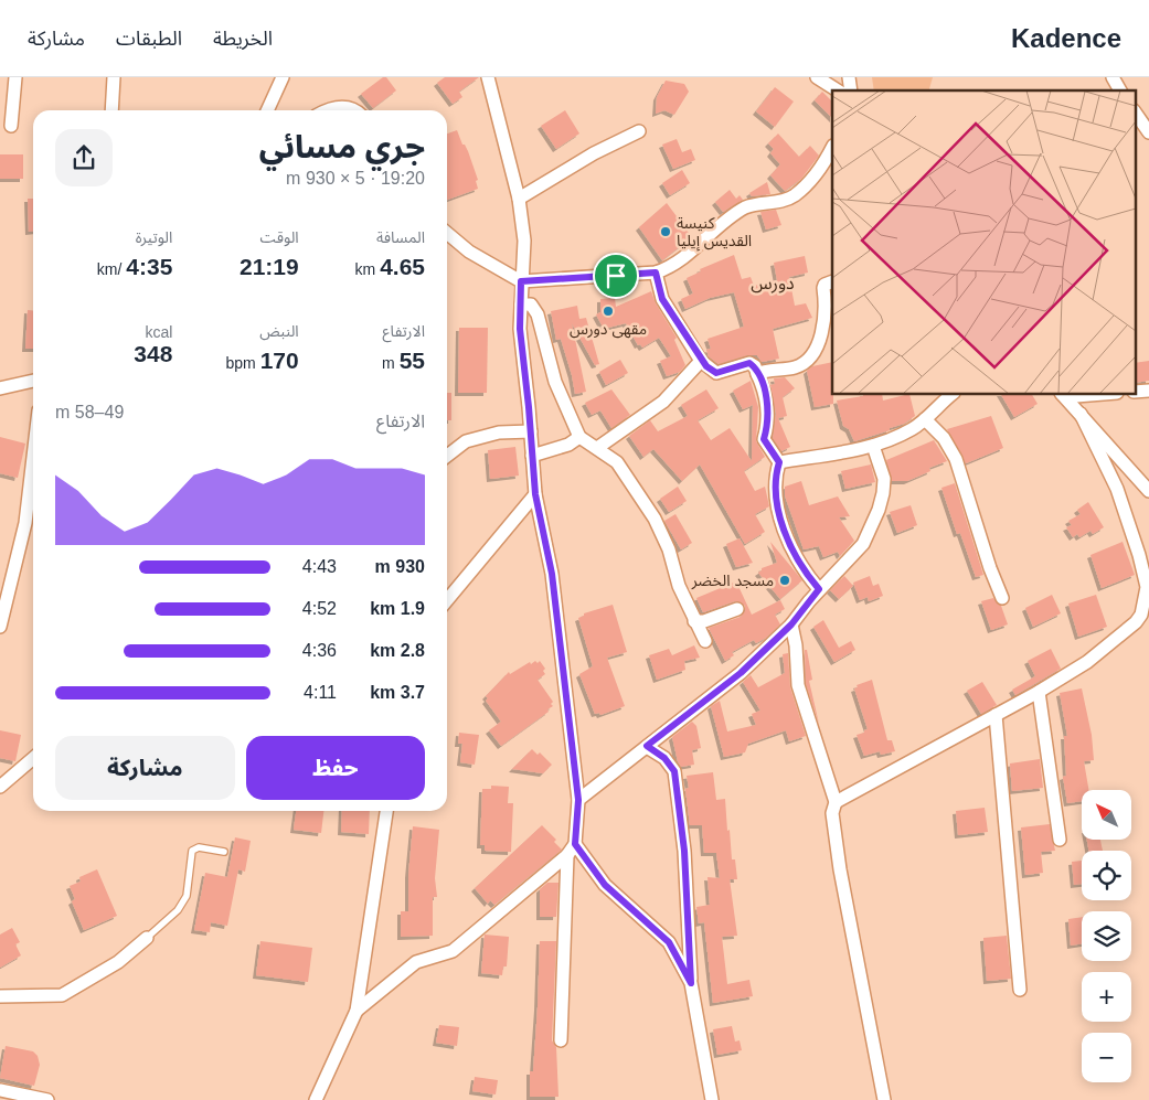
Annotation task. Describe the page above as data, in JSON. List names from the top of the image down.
{
  "districts": ["دورس"],
  "places": ["كنيسة القديس إيليا", "مقهى دورس", "مسجد الخضر"],
  "north": "top left",
  "page": {
    "header": "Kadence",
    "nav": ["الخريطة", "الطبقات", "مشاركة"],
    "heading": ["جري مسائي", "19:20 · 5 × 930 m"],
    "stats": [
      ["المسافة", "4.65 km"],
      ["الوقت", "21:19"],
      ["الوتيرة", "4:35 /km"],
      ["الارتفاع", "55 m"],
      ["النبض", "170 bpm"],
      ["kcal", "348"]
    ],
    "chart": ["الارتفاع", "49–58 m"],
    "list": [
      {
        "name": "930 m",
        "note": "4:43"
      },
      {
        "name": "1.9 km",
        "note": "4:52"
      },
      {
        "name": "2.8 km",
        "note": "4:36"
      },
      {
        "name": "3.7 km",
        "note": "4:11"
      }
    ],
    "buttons": ["حفظ", "مشاركة"],
    "map_buttons": ["+", "−"]
  }
}
